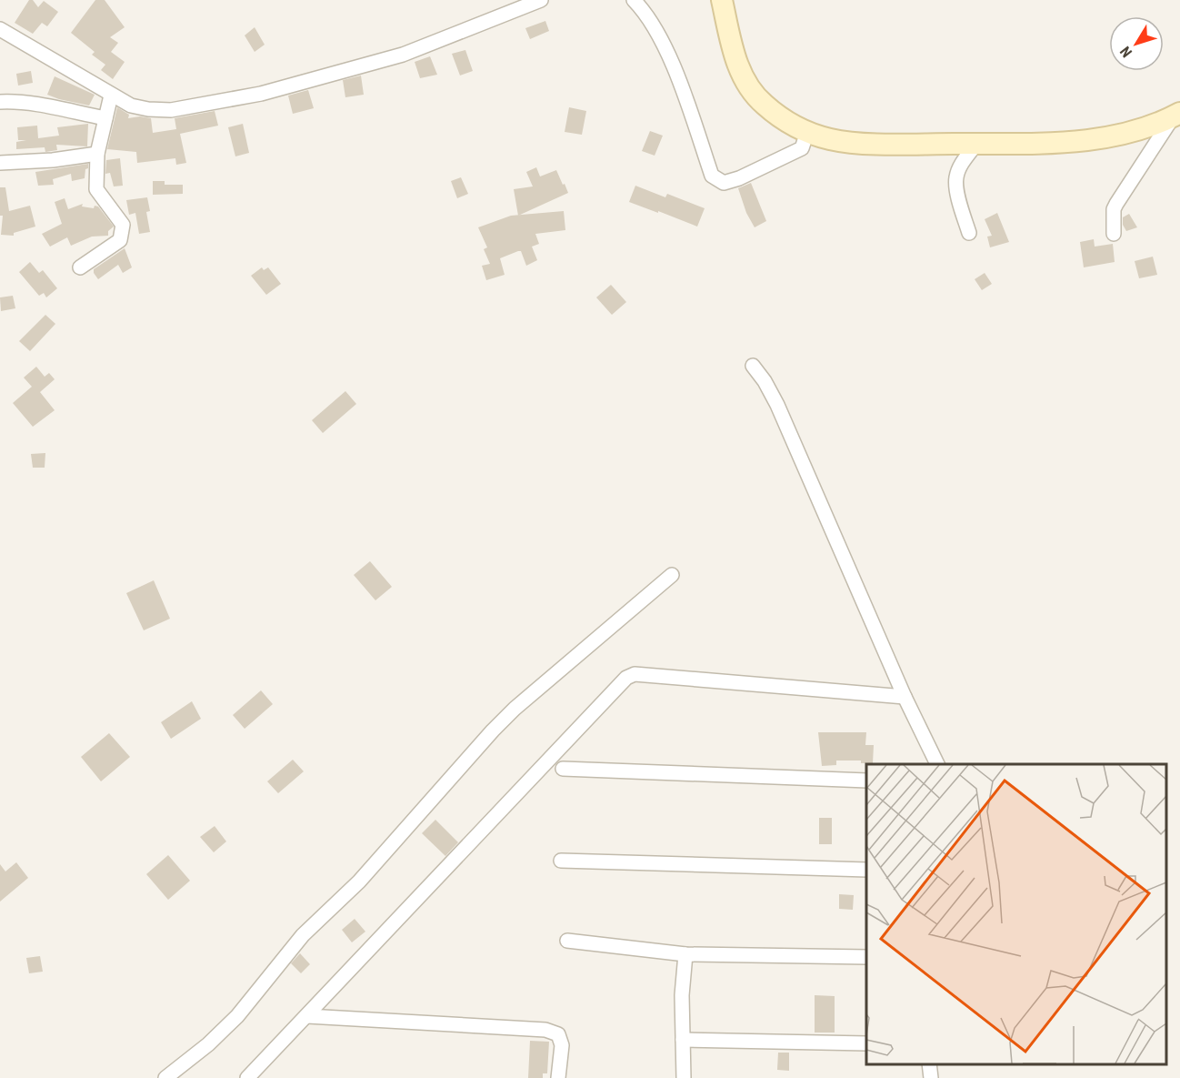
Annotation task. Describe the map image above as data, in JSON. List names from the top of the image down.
{
  "north": "bottom left"
}
